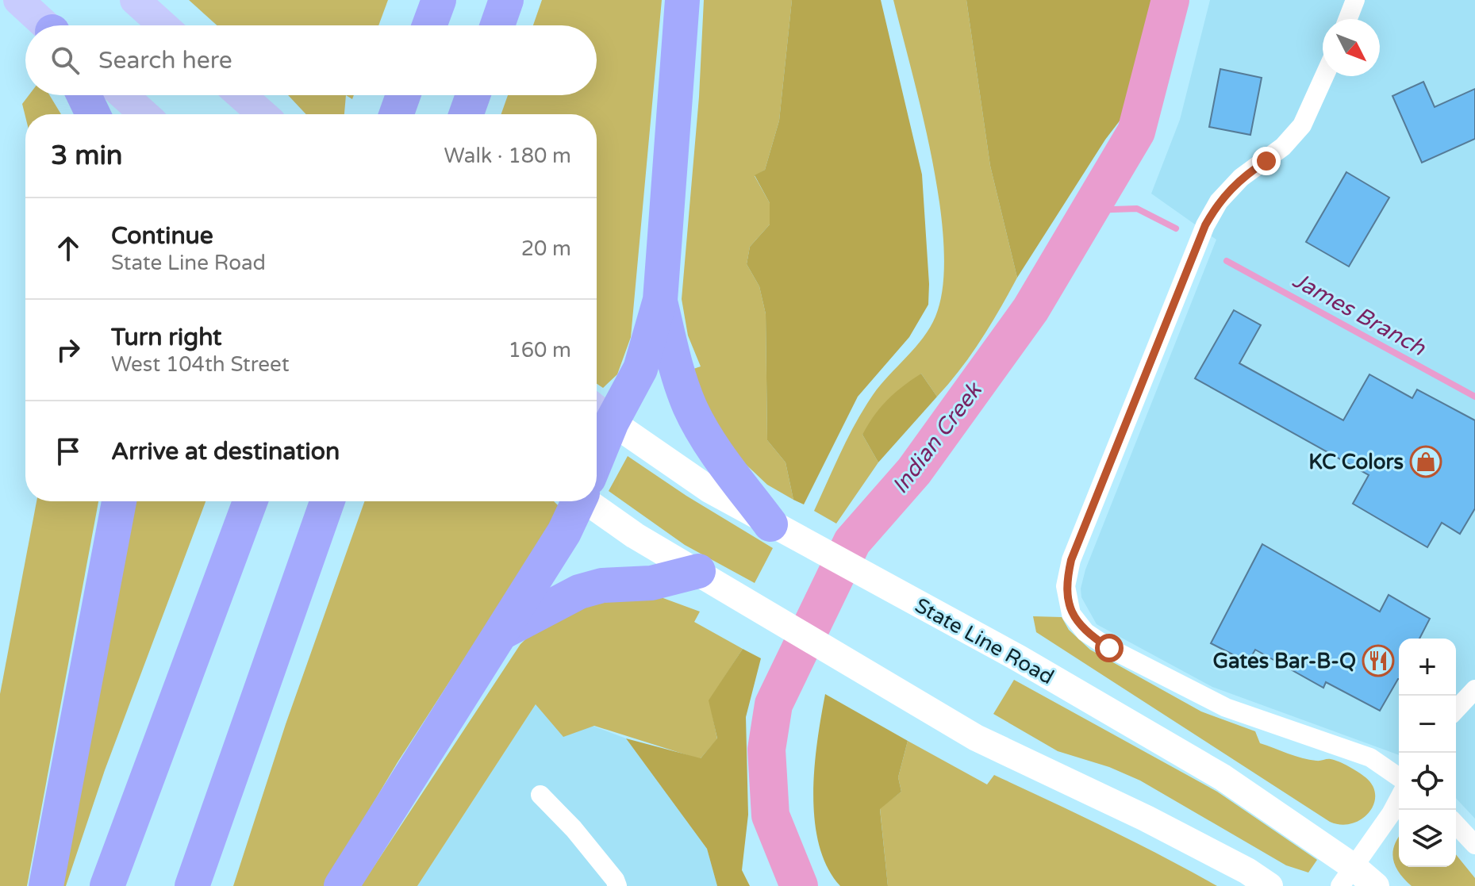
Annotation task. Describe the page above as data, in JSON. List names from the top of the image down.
{
  "streets": {
    "main road": ["State Line Road"]
  },
  "water": ["James Branch", "Indian Creek"],
  "places": {
    "shop": ["KC Colors"],
    "restaurant": ["Gates Bar-B-Q"]
  },
  "north": "bottom right",
  "page": {
    "search": "Search here",
    "heading": ["3 min", "Walk · 180 m"],
    "list": [
      ["Continue", "State Line Road", "20 m"],
      ["Turn right", "West 104th Street", "160 m"],
      "Arrive at destination"
    ],
    "map_buttons": ["+", "−"]
  }
}
